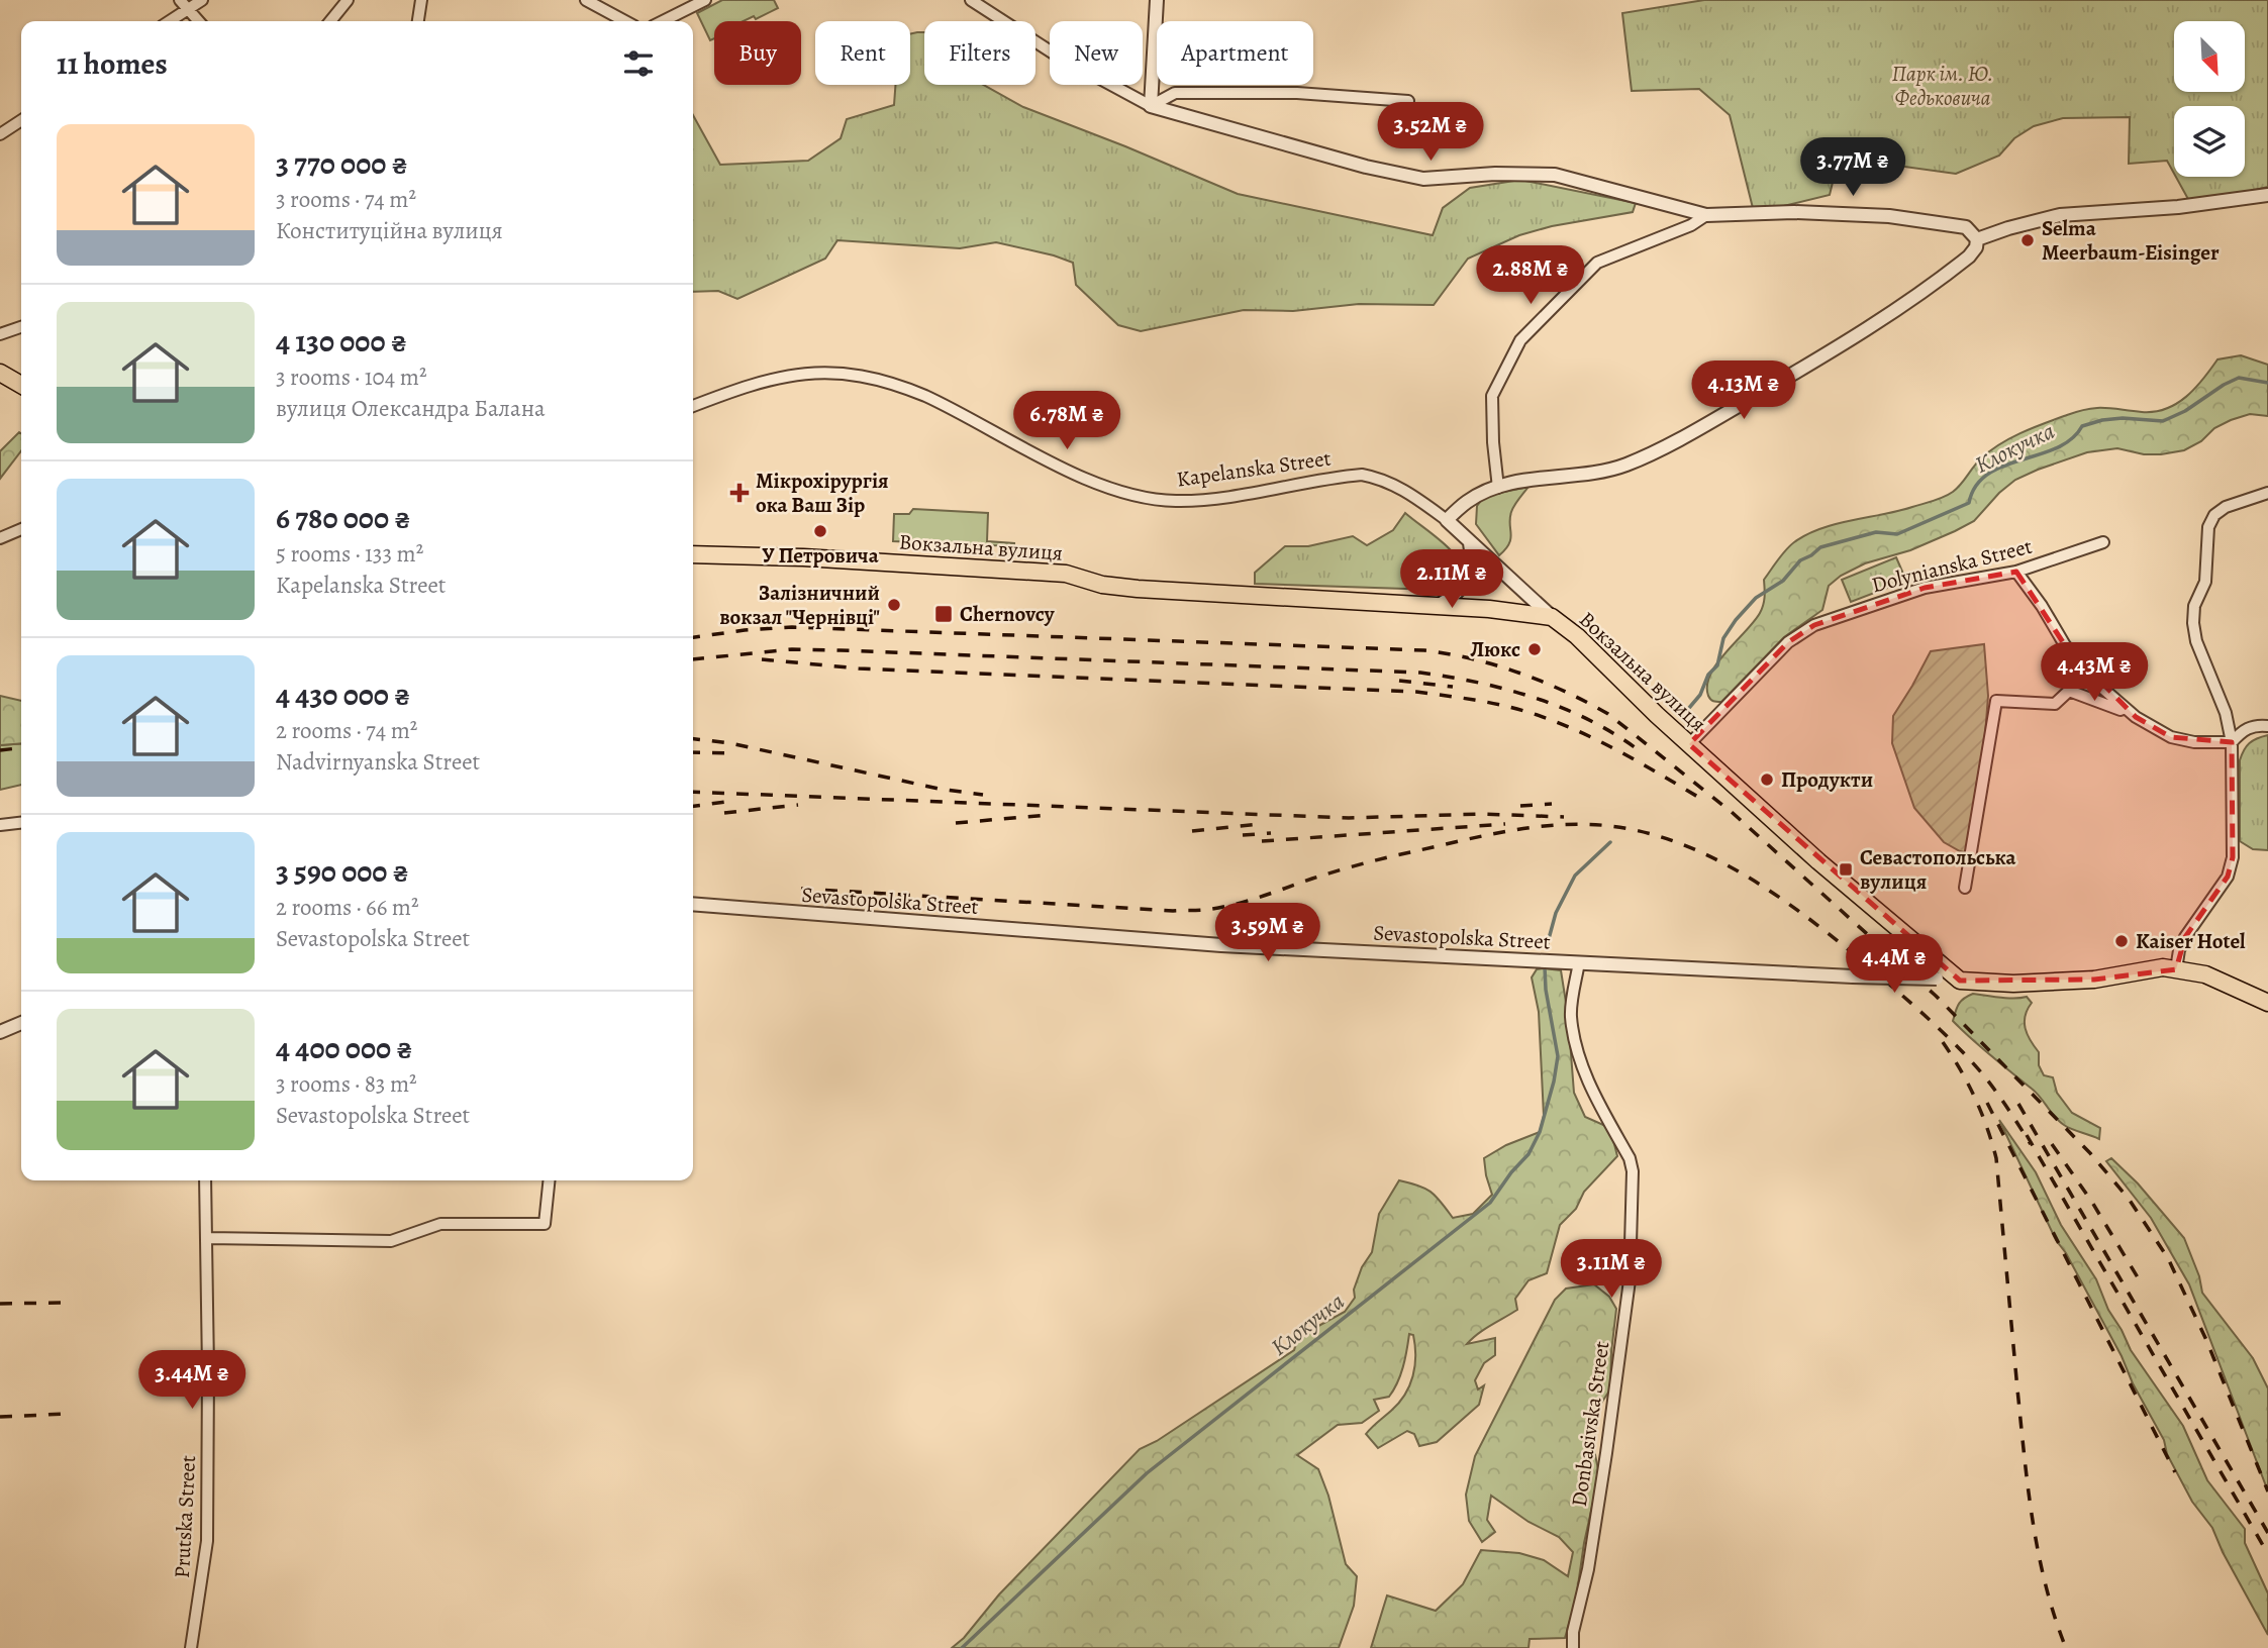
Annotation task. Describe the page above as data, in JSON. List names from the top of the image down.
{
  "streets": {
    "main road": ["Вокзальна вулиця"],
    "street": [
      "Kapelanska Street",
      "Dolynianska Street",
      "Sevastopolska Street",
      "Donbasivska Street",
      "Prutska Street"
    ]
  },
  "crossings": [
    ["Kapelanska Street", "Вокзальна вулиця"],
    ["Вокзальна вулиця", "Dolynianska Street"],
    ["Вокзальна вулиця", "Sevastopolska Street"],
    ["Sevastopolska Street", "Donbasivska Street"]
  ],
  "water": ["Клокучка"],
  "parks": ["Парк ім. Ю. Федьковича"],
  "places": {
    "other": [
      "Selma Meerbaum-Eisinger",
      "У Петровича",
      "Залізничний вокзал \"Чернівці\"",
      "Люкс",
      "Продукти",
      "Kaiser Hotel"
    ],
    "health": ["Мікрохірургія ока Ваш Зір"],
    "transit": ["Chernovcy", "Севастопольська вулиця"]
  },
  "north": "bottom right",
  "page": {
    "chip": [
      "Buy",
      "Rent",
      "Filters",
      "New",
      "Apartment"
    ],
    "heading": "11 homes",
    "price": [
      "3.52M ₴",
      "3.77M ₴",
      "2.88M ₴",
      "4.13M ₴",
      "6.78M ₴",
      "2.11M ₴",
      "4.43M ₴",
      "3.59M ₴",
      "4.4M ₴",
      "3.11M ₴",
      "3.44M ₴"
    ],
    "list": [
      {
        "name": "3 770 000 ₴",
        "note": "3 rooms · 74 m² · Конституційна вулиця"
      },
      {
        "name": "4 130 000 ₴",
        "note": "3 rooms · 104 m² · вулиця Олександра Балана"
      },
      {
        "name": "6 780 000 ₴",
        "note": "5 rooms · 133 m² · Kapelanska Street"
      },
      {
        "name": "4 430 000 ₴",
        "note": "2 rooms · 74 m² · Nadvirnyanska Street"
      },
      {
        "name": "3 590 000 ₴",
        "note": "2 rooms · 66 m² · Sevastopolska Street"
      },
      {
        "name": "4 400 000 ₴",
        "note": "3 rooms · 83 m² · Sevastopolska Street"
      }
    ]
  }
}
